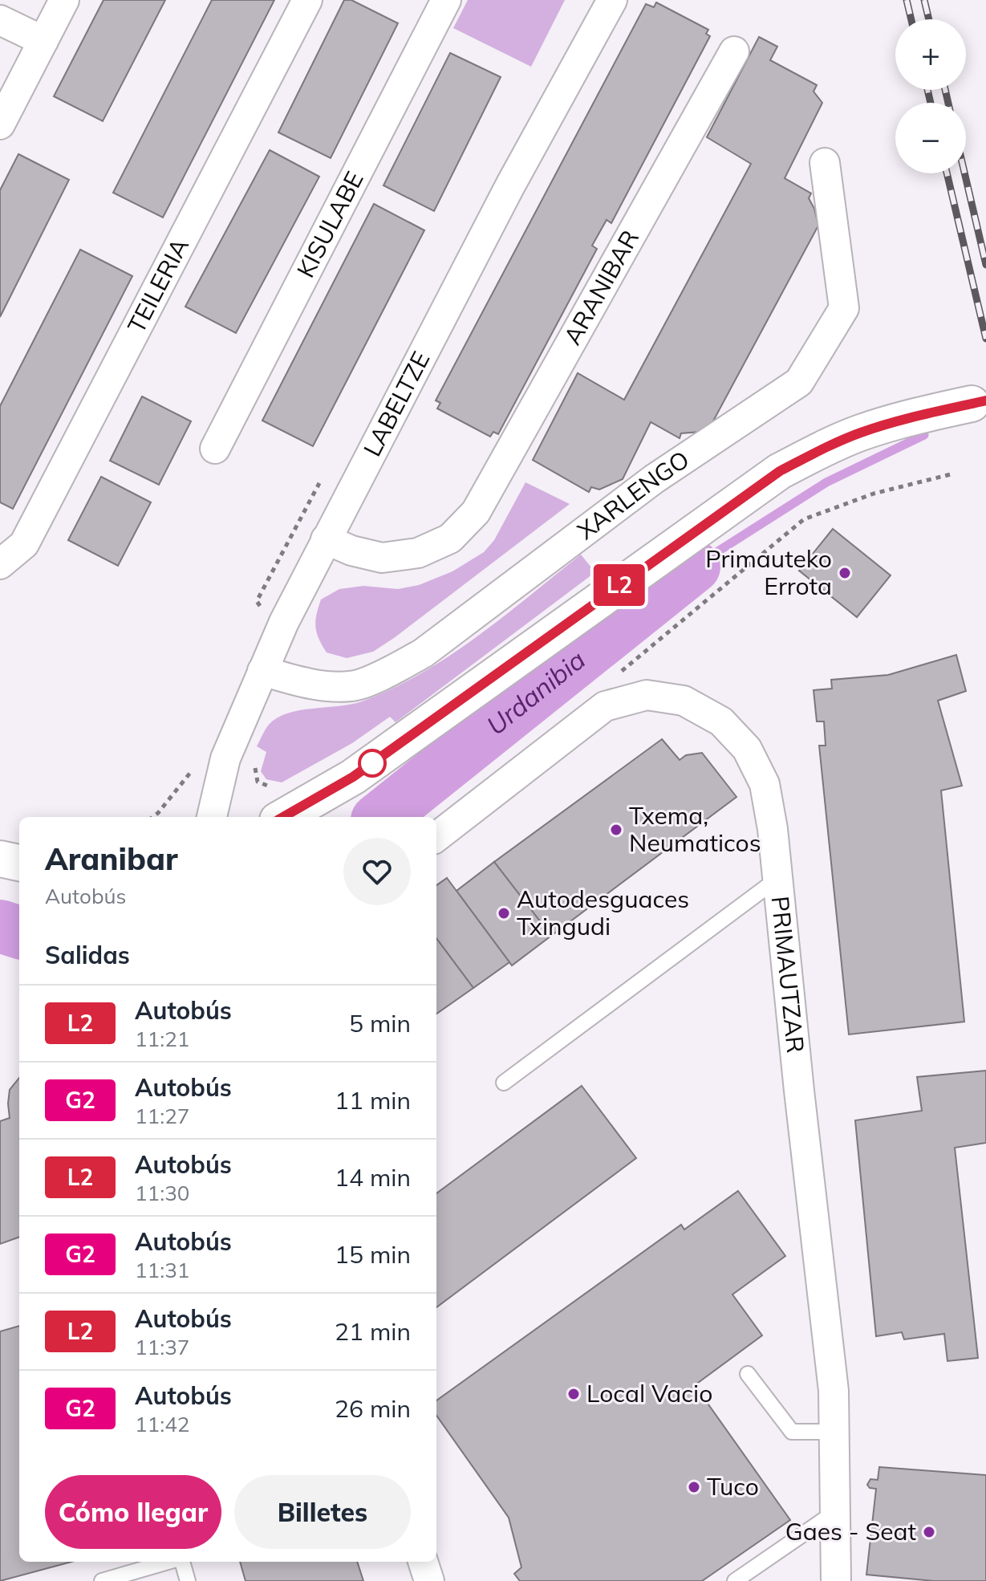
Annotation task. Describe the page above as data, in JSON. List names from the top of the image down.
{
  "streets": {
    "street": [
      "KISULABE",
      "TEILERIA",
      "ARANIBAR",
      "LABELTZE",
      "XARLENGO",
      "PRIMAUTZAR"
    ]
  },
  "crossings": [
    ["ARANIBAR", "LABELTZE"],
    ["LABELTZE", "XARLENGO"]
  ],
  "water": ["Urdanibia"],
  "places": [
    "Primauteko Errota",
    "Txema, Neumaticos",
    "Autodesguaces Txingudi",
    "Local Vacio",
    "Tuco",
    "Gaes - Seat"
  ],
  "lines": ["bus line L2"],
  "page": {
    "on_map": "L2",
    "map_buttons": ["+", "−"],
    "heading": [
      ["Aranibar", "Autobús"],
      "Salidas"
    ],
    "list": [
      {
        "mark": "L2",
        "name": "Autobús",
        "note": "11:21",
        "value": "5 min"
      },
      {
        "mark": "G2",
        "name": "Autobús",
        "note": "11:27",
        "value": "11 min"
      },
      {
        "mark": "L2",
        "name": "Autobús",
        "note": "11:30",
        "value": "14 min"
      },
      {
        "mark": "G2",
        "name": "Autobús",
        "note": "11:31",
        "value": "15 min"
      },
      {
        "mark": "L2",
        "name": "Autobús",
        "note": "11:37",
        "value": "21 min"
      },
      {
        "mark": "G2",
        "name": "Autobús",
        "note": "11:42",
        "value": "26 min"
      }
    ],
    "buttons": ["Cómo llegar", "Billetes"]
  }
}
